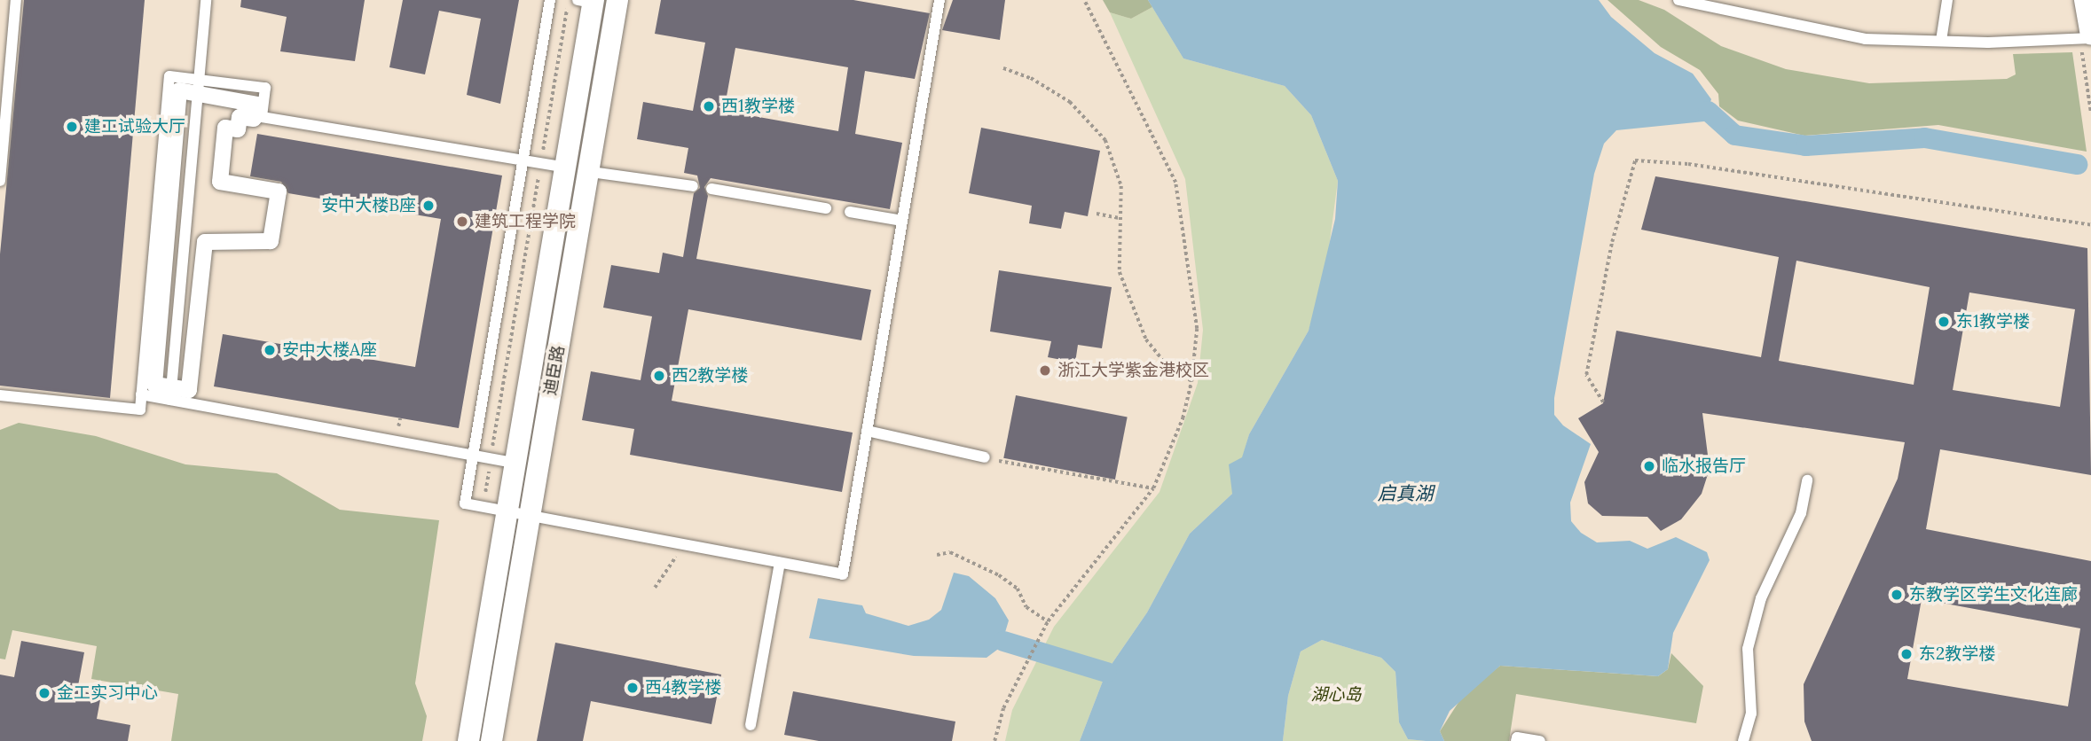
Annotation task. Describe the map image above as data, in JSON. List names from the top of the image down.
{
  "streets": {
    "street": ["迪臣路"]
  },
  "water": ["启真湖"],
  "parks": ["湖心岛"],
  "places": [
    "西1教学楼",
    "建工试验大厅",
    "安中大楼B座",
    "建筑工程学院",
    "东1教学楼",
    "安中大楼A座",
    "浙江大学紫金港校区",
    "西2教学楼",
    "临水报告厅",
    "东教学区学生文化连廊",
    "东2教学楼",
    "西4教学楼",
    "金工实习中心"
  ]
}
